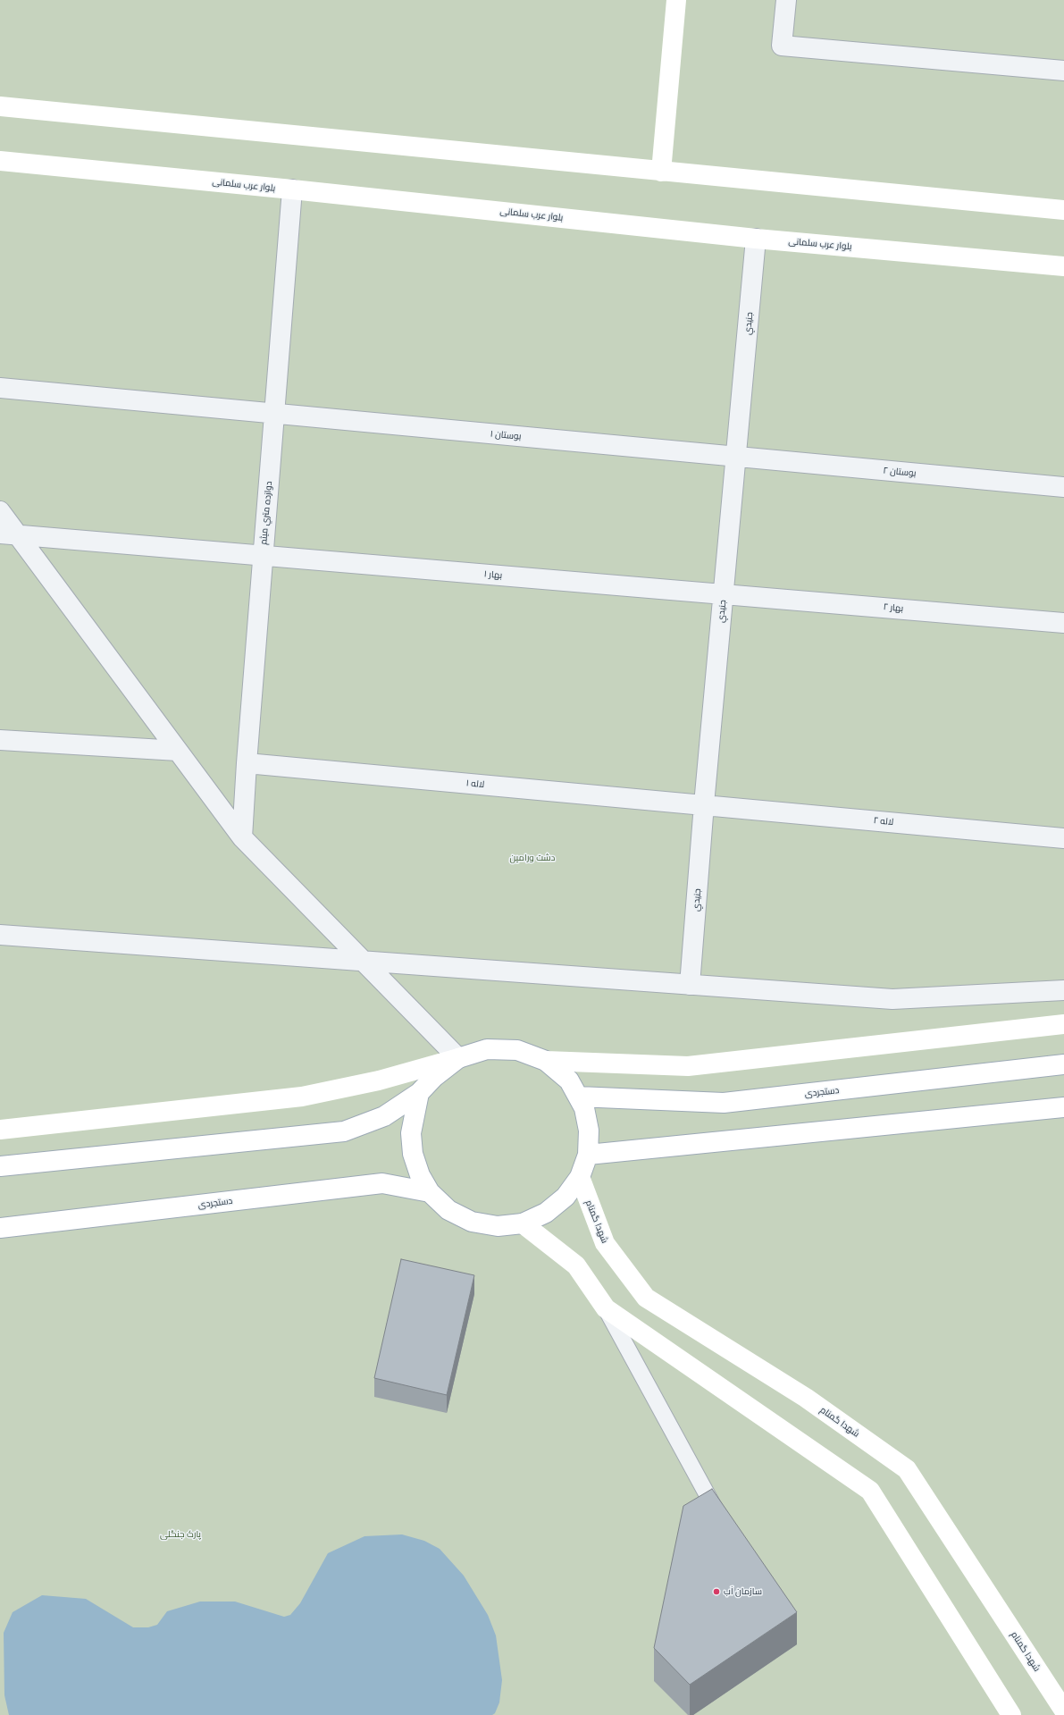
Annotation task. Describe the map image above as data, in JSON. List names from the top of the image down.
{
  "streets": {
    "street": [
      "بلوار عرب سلمانی",
      "جنيدي",
      "بوستان ۱",
      "بوستان ۲",
      "دوازده متري میثم",
      "بهار ۱",
      "بهار ۲",
      "لاله ۱",
      "لاله ۲",
      "دستجردی",
      "شهدا گمنام"
    ]
  },
  "crossings": [
    ["بلوار عرب سلمانی", "جنيدي"],
    ["بلوار عرب سلمانی", "دوازده متري میثم"],
    ["جنيدي", "بوستان ۱"],
    ["جنيدي", "بوستان ۲"],
    ["جنيدي", "بهار ۱"],
    ["جنيدي", "بهار ۲"],
    ["جنيدي", "لاله ۱"],
    ["جنيدي", "لاله ۲"],
    ["بوستان ۱", "بوستان ۲"],
    ["بوستان ۱", "دوازده متري میثم"],
    ["دوازده متري میثم", "بهار ۱"],
    ["دوازده متري میثم", "لاله ۱"],
    ["بهار ۱", "بهار ۲"],
    ["لاله ۱", "لاله ۲"]
  ],
  "parks": ["دشت ورامین", "پارک جنگلی"],
  "places": ["سازمان آب"]
}
